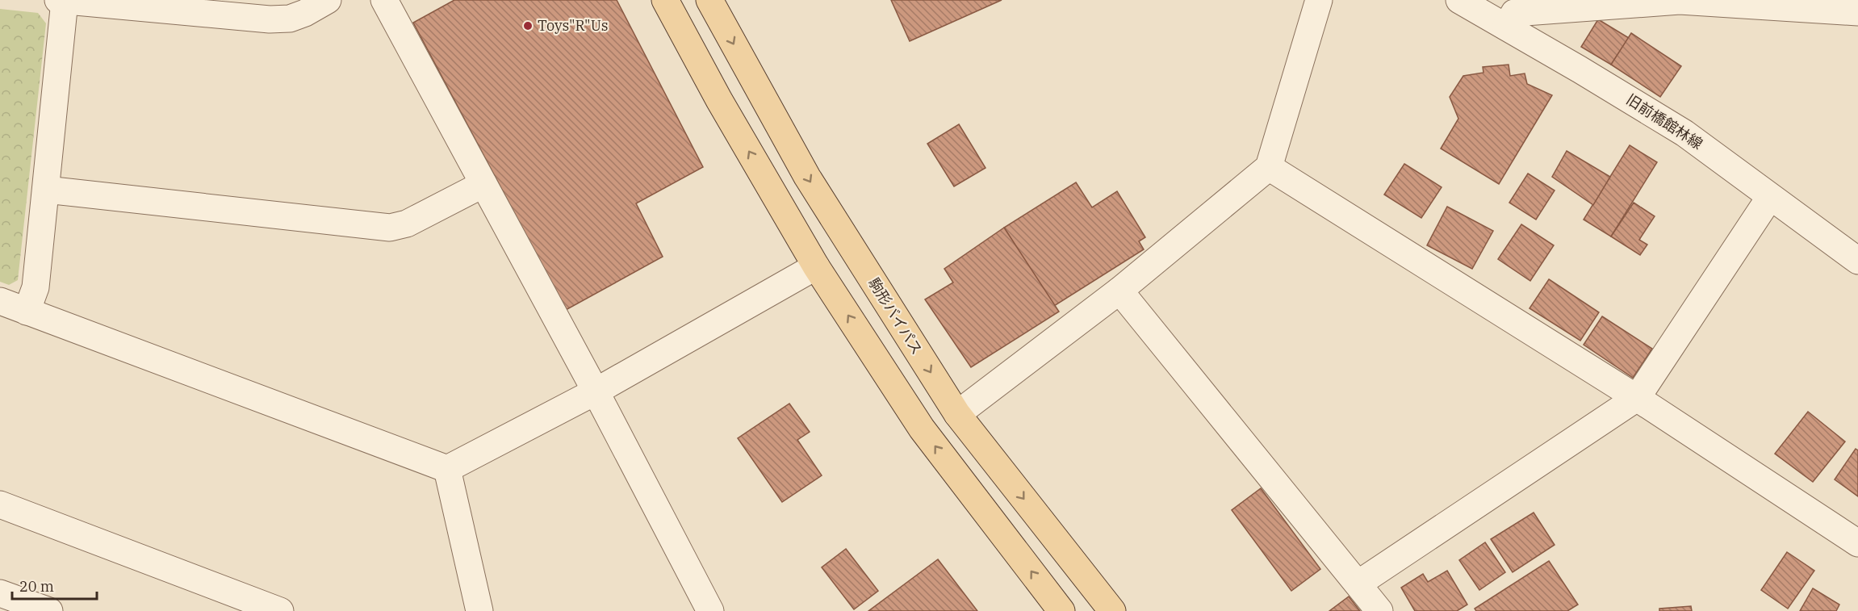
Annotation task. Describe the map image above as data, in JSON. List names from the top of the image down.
{
  "streets": {
    "main road": ["駒形バイパス"],
    "street": ["旧前橋館林線"]
  },
  "places": ["Toys\"R\"Us"],
  "scale_bar": "20 m"
}
